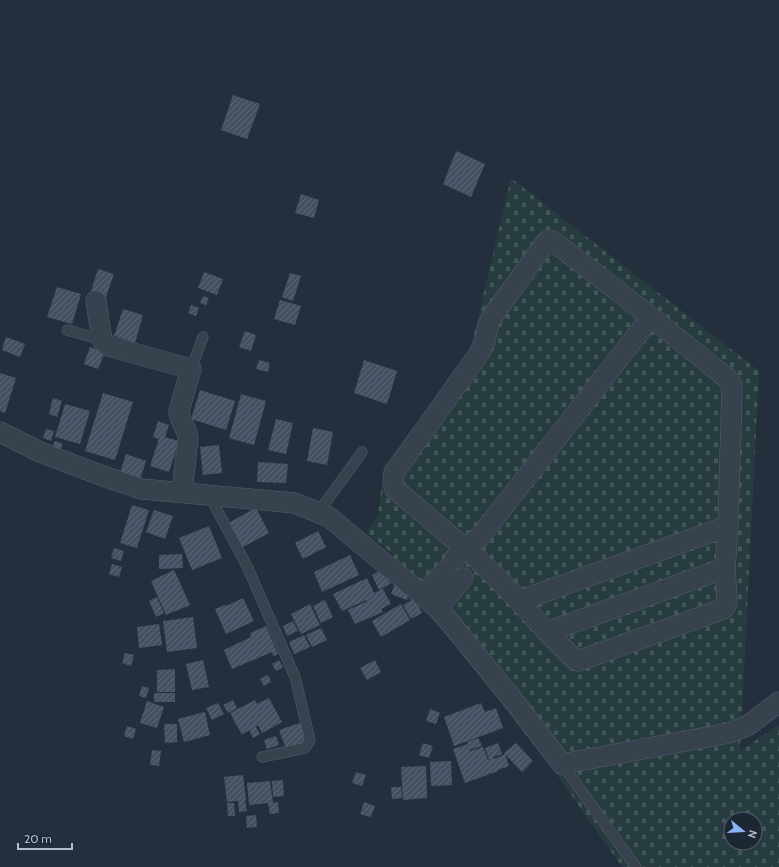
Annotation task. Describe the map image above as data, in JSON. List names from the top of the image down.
{
  "scale_bar": "20 m",
  "north": "right"
}
